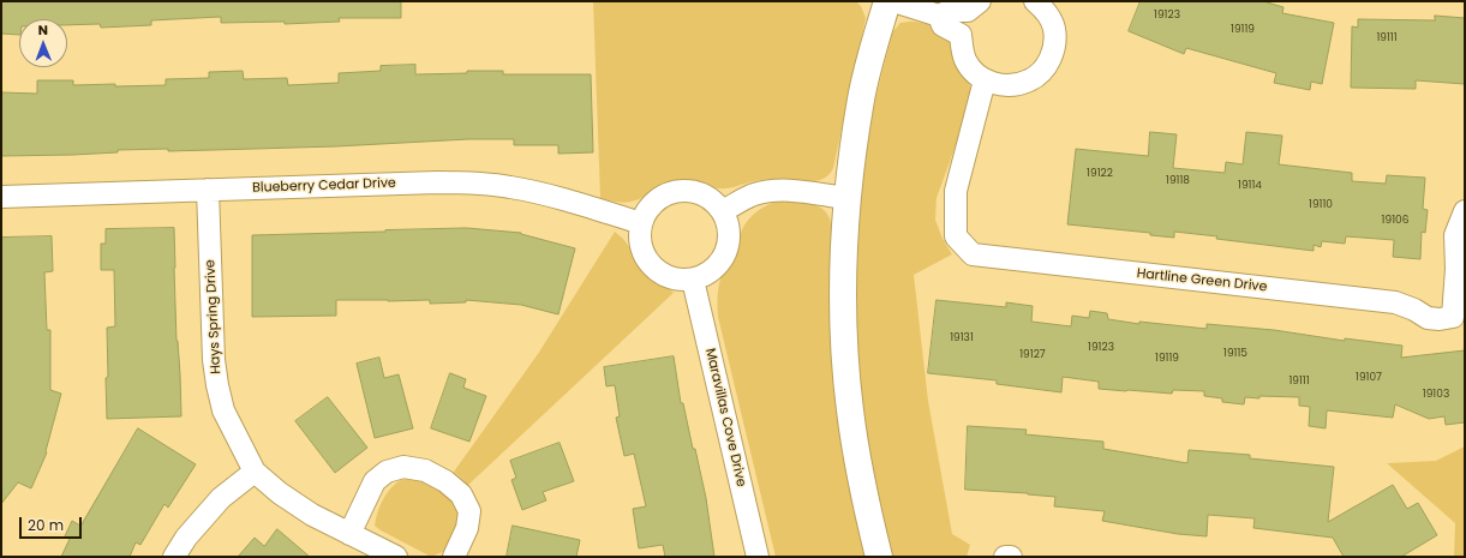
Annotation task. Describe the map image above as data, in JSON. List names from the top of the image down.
{
  "streets": {
    "street": [
      "Blueberry Cedar Drive",
      "Hartline Green Drive",
      "Hays Spring Drive",
      "Maravillas Cove Drive"
    ]
  },
  "crossings": [
    ["Blueberry Cedar Drive", "Hays Spring Drive"],
    ["Blueberry Cedar Drive", "Maravillas Cove Drive"]
  ],
  "house_numbers": [
    "19123",
    "19119",
    "19111",
    "19122",
    "19118",
    "19114",
    "19110",
    "19106",
    "19131",
    "19123",
    "19115",
    "19127",
    "19119",
    "19107",
    "19111",
    "19103"
  ],
  "scale_bar": "20 m",
  "north": "top"
}
